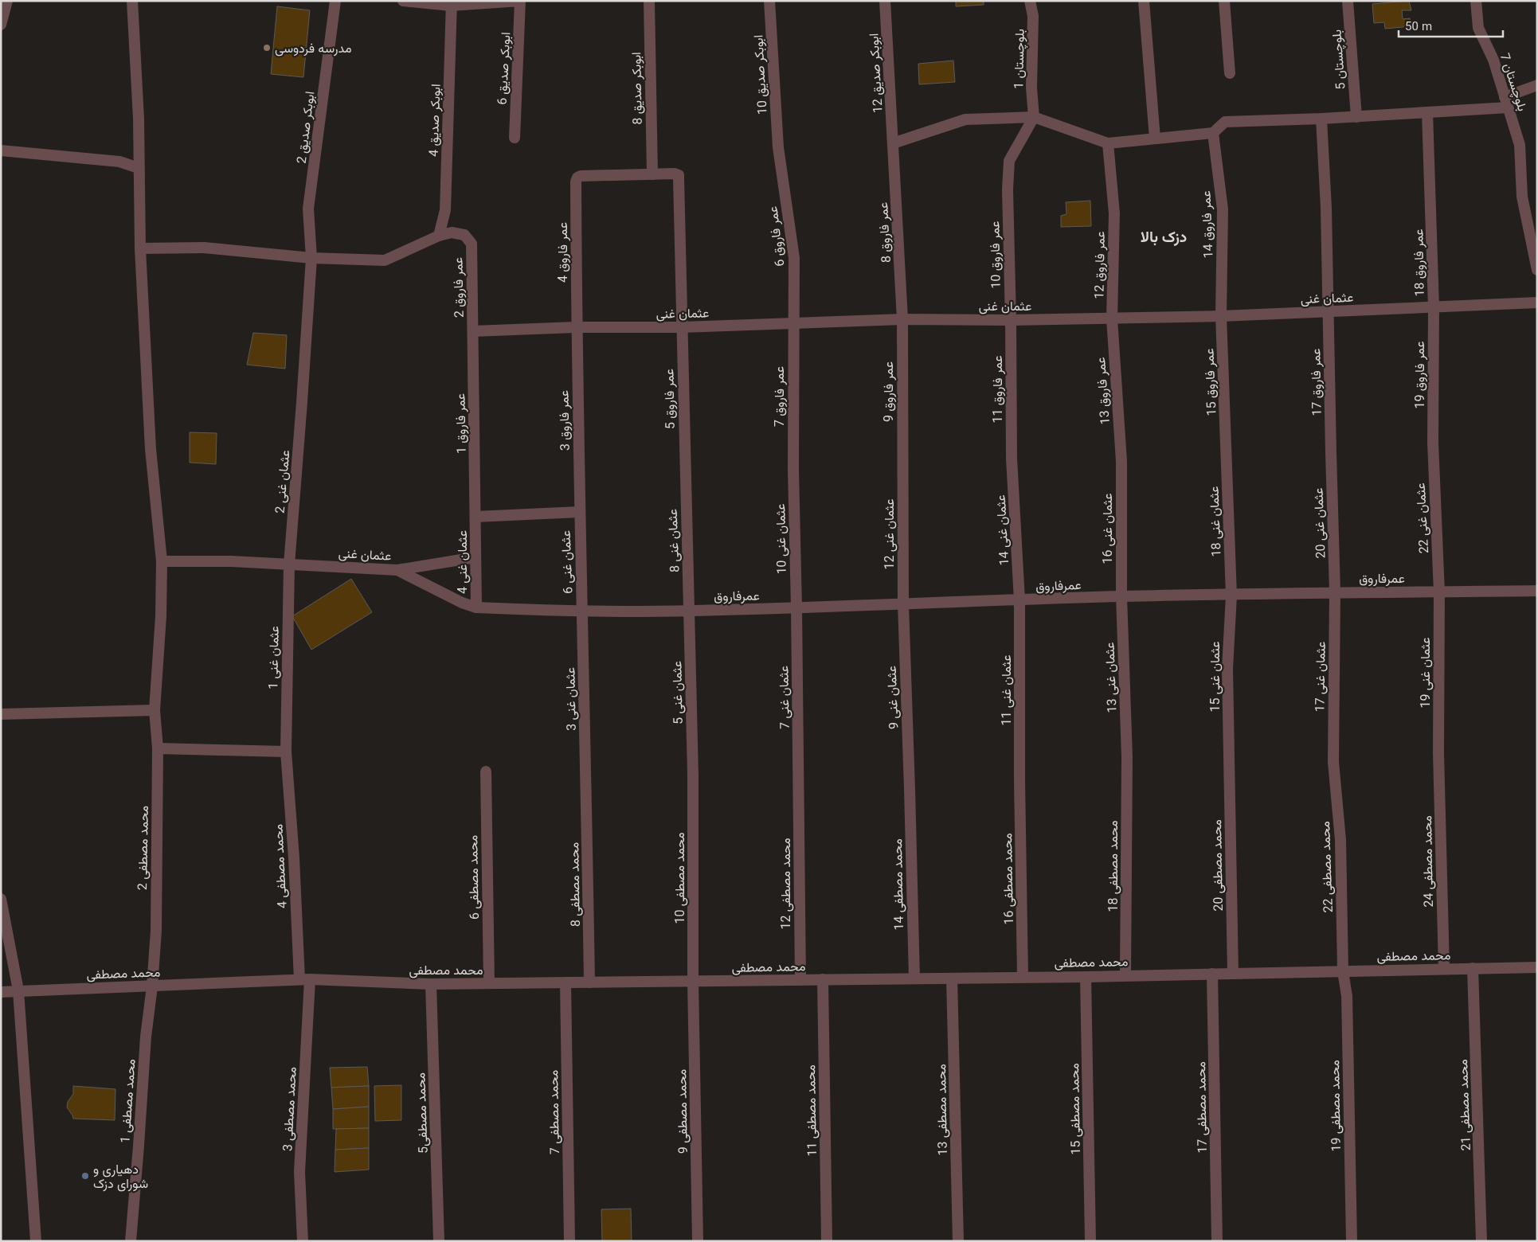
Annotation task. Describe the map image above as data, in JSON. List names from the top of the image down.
{
  "streets": {
    "street": [
      "بلوچستان 1",
      "بلوچستان 5",
      "ابوبکر صدیق 6",
      "ابوبکر صدیق 12",
      "ابوبکر صدیق 10",
      "بلوچستان 7",
      "ابوبکر صدیق 8",
      "ابوبکر صدیق 4",
      "ابوبکر صدیق 2",
      "عمر فاروق 14",
      "عمر فاروق 8",
      "عمر فاروق 6",
      "عمر فاروق 4",
      "عمر فاروق 10",
      "عمر فاروق 18",
      "عمر فاروق 12",
      "عمر فاروق 2",
      "عثمان غنی",
      "عمر فاروق 19",
      "عمر فاروق 15",
      "عمر فاروق 17",
      "عمر فاروق 11",
      "عمر فاروق 13",
      "عمر فاروق 9",
      "عمر فاروق 7",
      "عمر فاروق 5",
      "عمر فاروق 3",
      "عمر فاروق 1",
      "عثمان غنی 2",
      "عثمان غنی 22",
      "عثمان غنی 18",
      "عثمان غنی 20",
      "عثمان غنی 16",
      "عثمان غنی 14",
      "عثمان غنی 12",
      "عثمان غنی 10",
      "عثمان غنی 8",
      "عثمان غنی 4",
      "عثمان غنی 6",
      "عمرفاروق",
      "عثمان غنی 1",
      "عثمان غنی 19",
      "عثمان غنی 15",
      "عثمان غنی 17",
      "عثمان غنی 13",
      "عثمان غنی 11",
      "عثمان غنی 5",
      "عثمان غنی 7",
      "عثمان غنی 9",
      "عثمان غنی 3",
      "محمد مصطفی 2",
      "محمد مصطفی 24",
      "محمد مصطفی 20",
      "محمد مصطفی 4",
      "محمد مصطفی 18",
      "محمد مصطفی 22",
      "محمد مصطفی 6",
      "محمد مصطفی 10",
      "محمد مصطفی 16",
      "محمد مصطفی 12",
      "محمد مصطفی 8",
      "محمد مصطفی 14",
      "محمد مصطفی",
      "محمد مصطفی 1",
      "محمد مصطفی 21",
      "محمد مصطفی 19",
      "محمد مصطفی 17",
      "محمد مصطفی 3",
      "محمد مصطفی 15",
      "محمد مصطفی 13",
      "محمد مصطفی 11",
      "محمد مصطفی 9",
      "محمد مصطفی 7",
      "محمد مصطفی5"
    ]
  },
  "crossings": [
    ["بلوچستان 1", "عمر فاروق 10"],
    ["ابوبکر صدیق 12", "عمر فاروق 8"],
    ["ابوبکر صدیق 10", "عمر فاروق 6"],
    ["ابوبکر صدیق 8", "عمر فاروق 4"],
    ["ابوبکر صدیق 8", "عمر فاروق 5"],
    ["ابوبکر صدیق 4", "عمر فاروق 2"],
    ["ابوبکر صدیق 2", "عثمان غنی 2"],
    ["عمر فاروق 14", "عثمان غنی"],
    ["عمر فاروق 14", "عمر فاروق 15"],
    ["عمر فاروق 8", "عثمان غنی"],
    ["عمر فاروق 8", "عمر فاروق 9"],
    ["عمر فاروق 6", "عثمان غنی"],
    ["عمر فاروق 6", "عمر فاروق 7"],
    ["عمر فاروق 4", "عثمان غنی"],
    ["عمر فاروق 4", "عمر فاروق 5"],
    ["عمر فاروق 4", "عمر فاروق 3"],
    ["عمر فاروق 10", "عثمان غنی"],
    ["عمر فاروق 10", "عمر فاروق 11"],
    ["عمر فاروق 18", "عثمان غنی"],
    ["عمر فاروق 18", "عمر فاروق 19"],
    ["عمر فاروق 12", "عثمان غنی"],
    ["عمر فاروق 12", "عمر فاروق 13"],
    ["عمر فاروق 2", "عثمان غنی"],
    ["عمر فاروق 2", "عمر فاروق 1"],
    ["عثمان غنی", "عمر فاروق 19"],
    ["عثمان غنی", "عمر فاروق 15"],
    ["عثمان غنی", "عمر فاروق 17"],
    ["عثمان غنی", "عمر فاروق 11"],
    ["عثمان غنی", "عمر فاروق 13"],
    ["عثمان غنی", "عمر فاروق 9"],
    ["عثمان غنی", "عمر فاروق 7"],
    ["عثمان غنی", "عمر فاروق 5"],
    ["عثمان غنی", "عمر فاروق 3"],
    ["عثمان غنی", "عمر فاروق 1"],
    ["عثمان غنی", "عثمان غنی 2"],
    ["عثمان غنی", "عثمان غنی 4"],
    ["عثمان غنی", "عثمان غنی 6"],
    ["عثمان غنی", "عمرفاروق"],
    ["عثمان غنی", "عثمان غنی 1"],
    ["عثمان غنی", "عثمان غنی 3"],
    ["عثمان غنی", "محمد مصطفی 2"],
    ["عمر فاروق 19", "عثمان غنی 22"],
    ["عمر فاروق 15", "عثمان غنی 18"],
    ["عمر فاروق 17", "عثمان غنی 20"],
    ["عمر فاروق 11", "عثمان غنی 14"],
    ["عمر فاروق 13", "عثمان غنی 16"],
    ["عمر فاروق 9", "عثمان غنی 12"],
    ["عمر فاروق 7", "عثمان غنی 10"],
    ["عمر فاروق 5", "عثمان غنی 8"],
    ["عمر فاروق 3", "عثمان غنی 6"],
    ["عمر فاروق 1", "عثمان غنی 4"],
    ["عثمان غنی 2", "عثمان غنی 1"],
    ["عثمان غنی 22", "عمرفاروق"],
    ["عثمان غنی 22", "عثمان غنی 19"],
    ["عثمان غنی 18", "عمرفاروق"],
    ["عثمان غنی 18", "عثمان غنی 15"],
    ["عثمان غنی 20", "عمرفاروق"],
    ["عثمان غنی 20", "عثمان غنی 17"],
    ["عثمان غنی 16", "عمرفاروق"],
    ["عثمان غنی 16", "عثمان غنی 13"],
    ["عثمان غنی 14", "عمرفاروق"],
    ["عثمان غنی 14", "عثمان غنی 11"],
    ["عثمان غنی 12", "عمرفاروق"],
    ["عثمان غنی 12", "عثمان غنی 9"],
    ["عثمان غنی 10", "عمرفاروق"],
    ["عثمان غنی 10", "عثمان غنی 7"],
    ["عثمان غنی 8", "عمرفاروق"],
    ["عثمان غنی 8", "عثمان غنی 5"],
    ["عثمان غنی 6", "عمرفاروق"],
    ["عثمان غنی 6", "عثمان غنی 3"],
    ["عمرفاروق", "عثمان غنی 19"],
    ["عمرفاروق", "عثمان غنی 15"],
    ["عمرفاروق", "عثمان غنی 17"],
    ["عمرفاروق", "عثمان غنی 13"],
    ["عمرفاروق", "عثمان غنی 11"],
    ["عمرفاروق", "عثمان غنی 5"],
    ["عمرفاروق", "عثمان غنی 7"],
    ["عمرفاروق", "عثمان غنی 9"],
    ["عمرفاروق", "عثمان غنی 3"],
    ["عثمان غنی 1", "محمد مصطفی 4"],
    ["عثمان غنی 19", "محمد مصطفی 24"],
    ["عثمان غنی 15", "محمد مصطفی 20"],
    ["عثمان غنی 17", "محمد مصطفی 22"],
    ["عثمان غنی 13", "محمد مصطفی 18"],
    ["عثمان غنی 11", "محمد مصطفی 16"],
    ["عثمان غنی 5", "محمد مصطفی 10"],
    ["عثمان غنی 7", "محمد مصطفی 12"],
    ["عثمان غنی 9", "محمد مصطفی 14"],
    ["عثمان غنی 3", "محمد مصطفی 8"],
    ["محمد مصطفی 2", "محمد مصطفی"],
    ["محمد مصطفی 2", "محمد مصطفی 1"],
    ["محمد مصطفی 24", "محمد مصطفی"],
    ["محمد مصطفی 20", "محمد مصطفی"],
    ["محمد مصطفی 4", "محمد مصطفی"],
    ["محمد مصطفی 4", "محمد مصطفی 3"],
    ["محمد مصطفی 18", "محمد مصطفی"],
    ["محمد مصطفی 22", "محمد مصطفی"],
    ["محمد مصطفی 22", "محمد مصطفی 19"],
    ["محمد مصطفی 6", "محمد مصطفی"],
    ["محمد مصطفی 10", "محمد مصطفی"],
    ["محمد مصطفی 10", "محمد مصطفی 9"],
    ["محمد مصطفی 16", "محمد مصطفی"],
    ["محمد مصطفی 12", "محمد مصطفی"],
    ["محمد مصطفی 8", "محمد مصطفی"],
    ["محمد مصطفی 14", "محمد مصطفی"],
    ["محمد مصطفی", "محمد مصطفی 1"],
    ["محمد مصطفی", "محمد مصطفی 21"],
    ["محمد مصطفی", "محمد مصطفی 19"],
    ["محمد مصطفی", "محمد مصطفی 17"],
    ["محمد مصطفی", "محمد مصطفی 3"],
    ["محمد مصطفی", "محمد مصطفی 15"],
    ["محمد مصطفی", "محمد مصطفی 13"],
    ["محمد مصطفی", "محمد مصطفی 11"],
    ["محمد مصطفی", "محمد مصطفی 9"],
    ["محمد مصطفی", "محمد مصطفی 7"],
    ["محمد مصطفی", "محمد مصطفی5"]
  ],
  "districts": ["دزک بالا"],
  "places": ["مدرسه فردوسی", "دهیاری و شورای دزک"],
  "scale_bar": "50 m"
}
